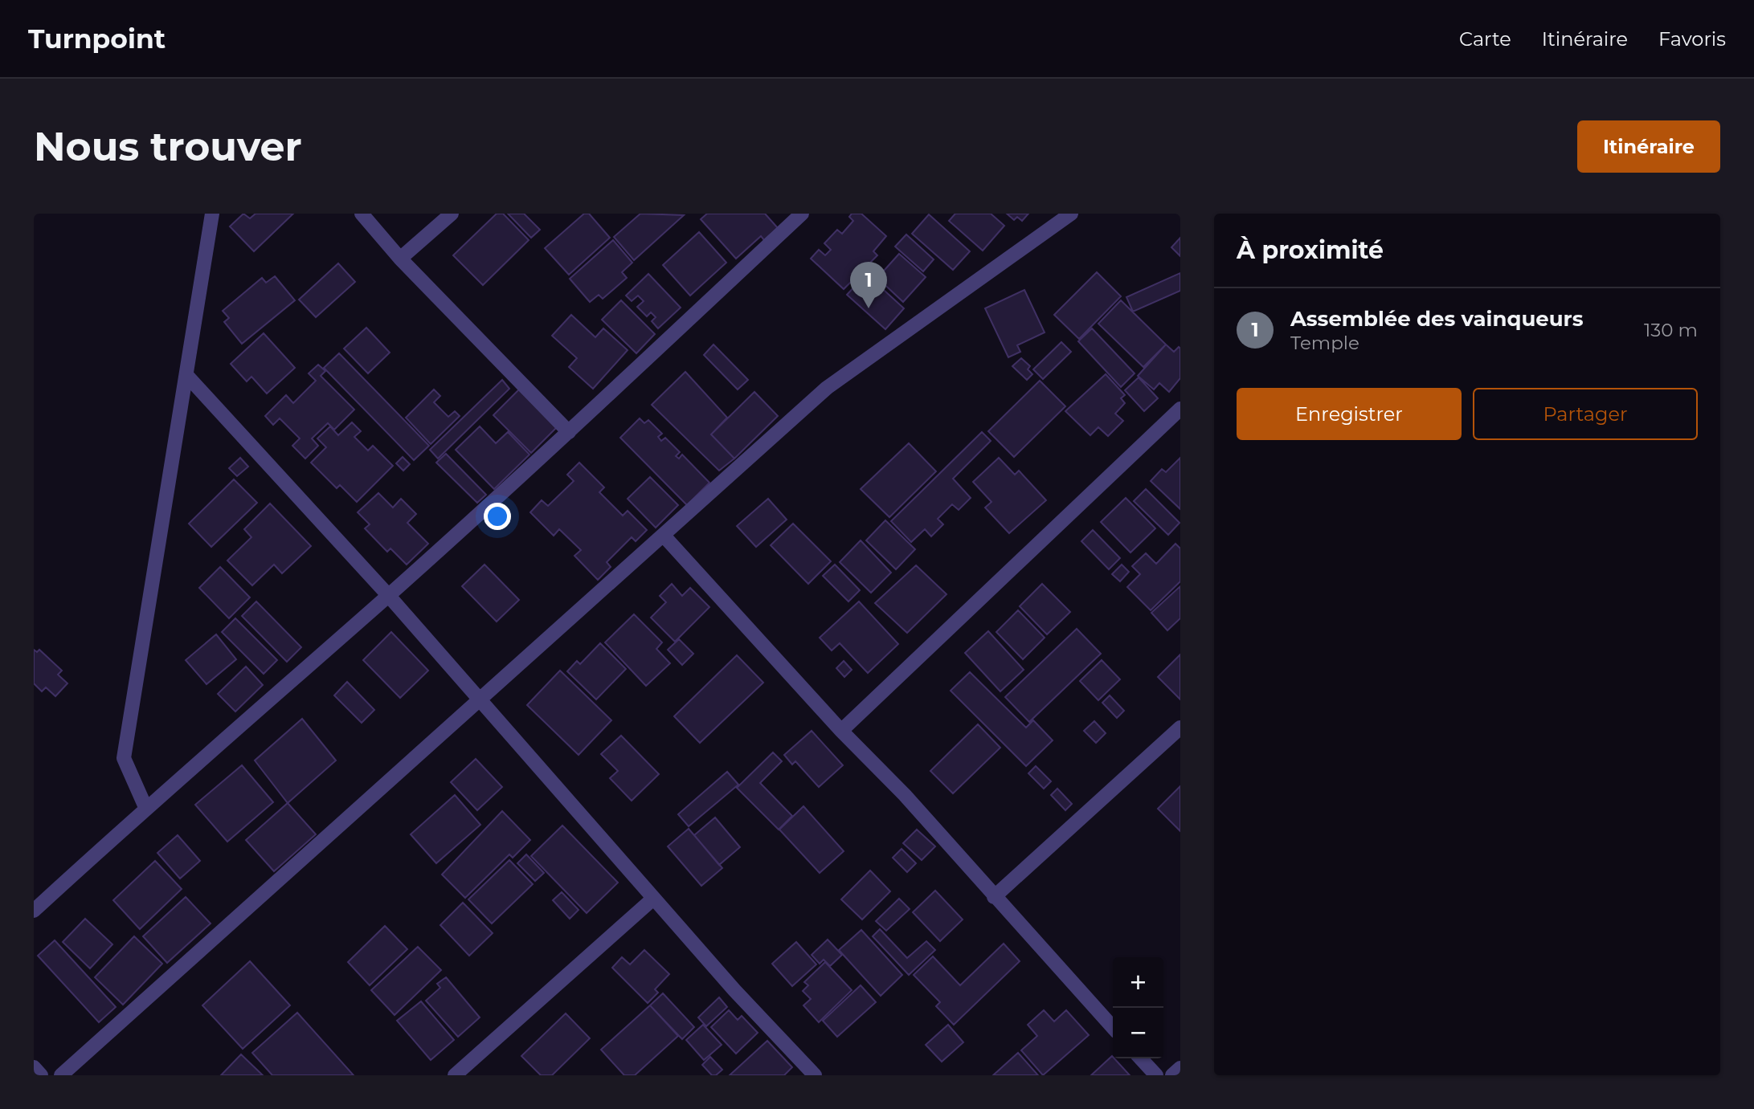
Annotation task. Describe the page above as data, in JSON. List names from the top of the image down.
{
  "page": {
    "header": "Turnpoint",
    "nav": ["Carte", "Itinéraire", "Favoris"],
    "buttons": [
      "Itinéraire",
      ["Enregistrer", "Partager"]
    ],
    "title": "Nous trouver",
    "heading": "À proximité",
    "pins": "1",
    "list": [
      {
        "mark": "1",
        "name": "Assemblée des vainqueurs",
        "note": "Temple",
        "value": "130 m"
      }
    ],
    "map_buttons": ["+", "−"]
  }
}
